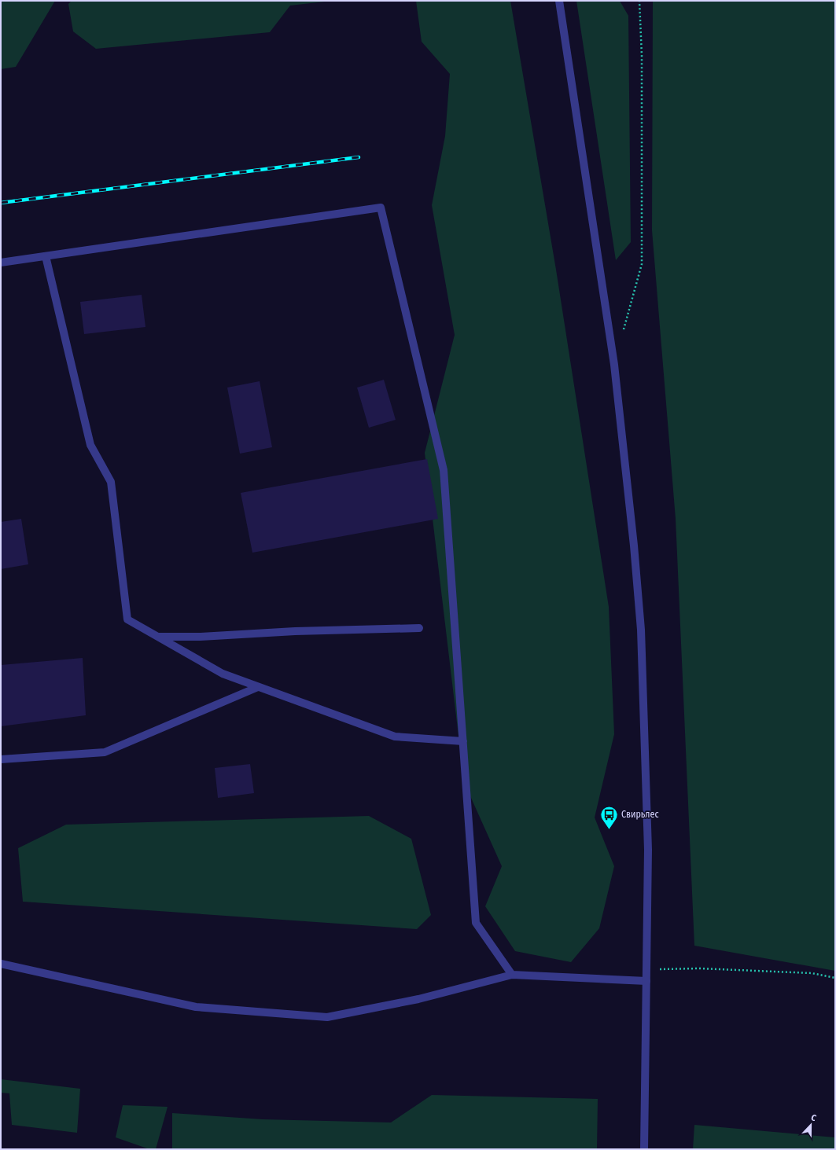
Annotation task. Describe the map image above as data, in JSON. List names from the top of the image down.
{
  "places": {
    "bus stop": ["Свирьлес"]
  },
  "north": "top"
}
